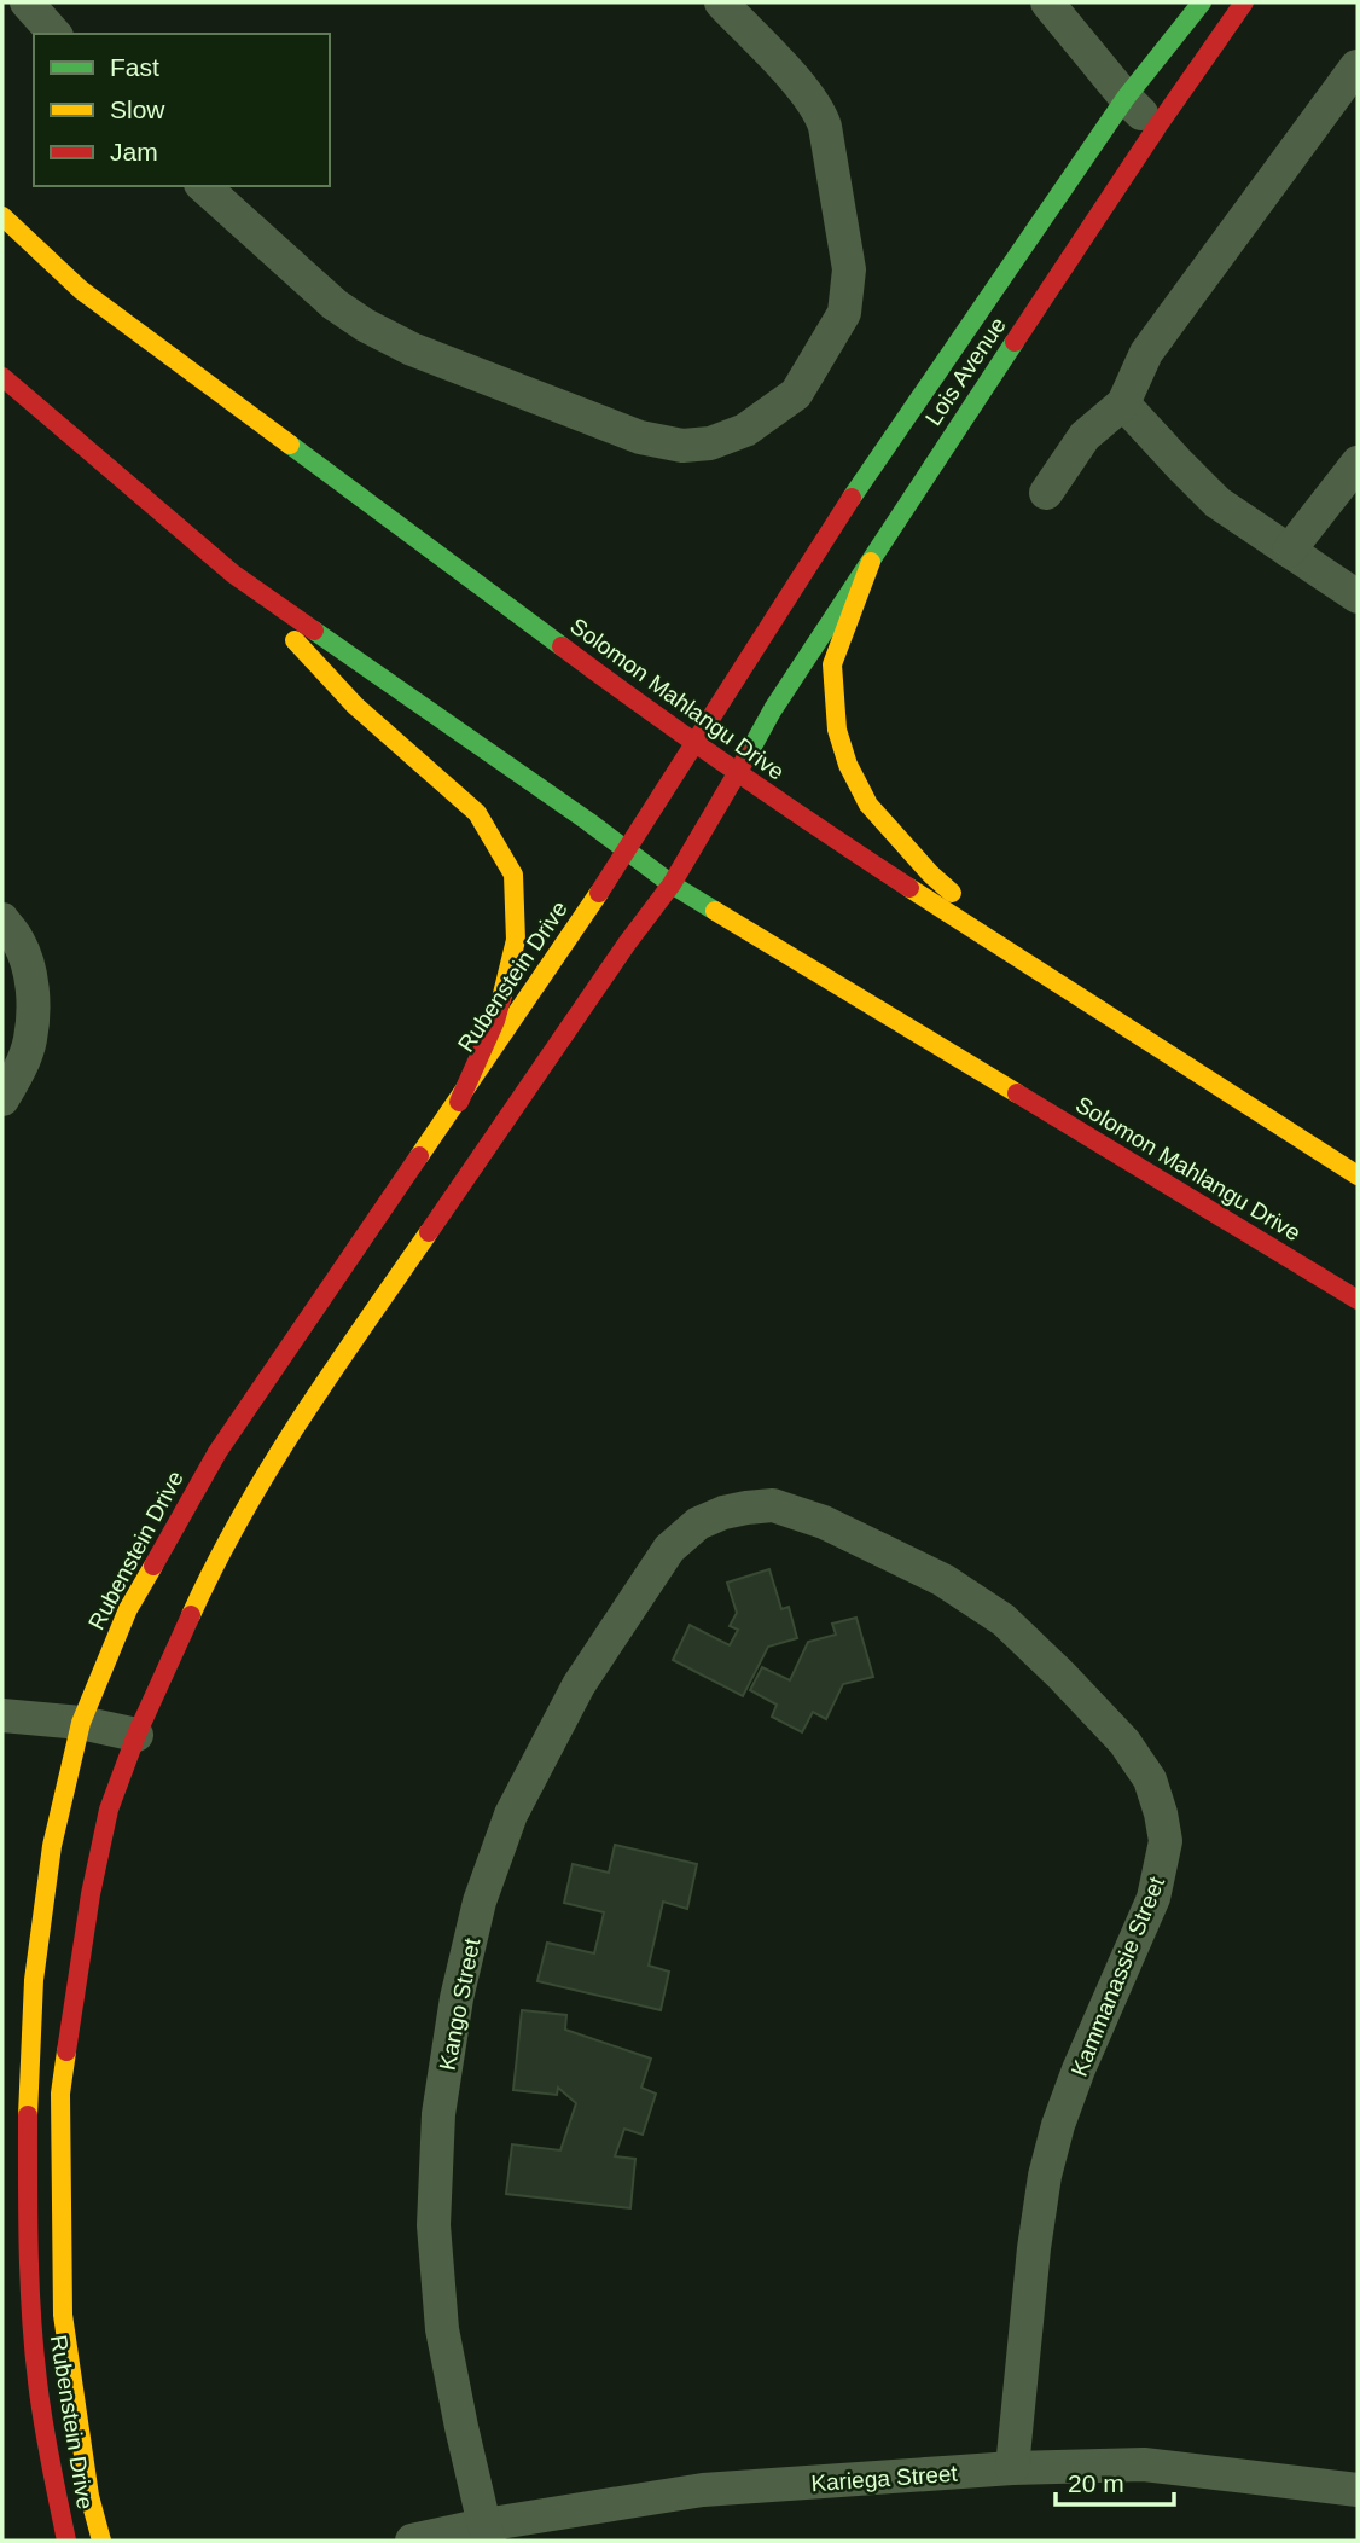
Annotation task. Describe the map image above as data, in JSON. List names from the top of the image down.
{
  "streets": {
    "street": [
      "Lois Avenue",
      "Solomon Mahlangu Drive",
      "Rubenstein Drive",
      "Kammanassie Street",
      "Kango Street",
      "Kariega Street"
    ]
  },
  "crossings": [
    ["Lois Avenue", "Solomon Mahlangu Drive"],
    ["Lois Avenue", "Rubenstein Drive"],
    ["Solomon Mahlangu Drive", "Rubenstein Drive"],
    ["Kammanassie Street", "Kango Street"],
    ["Kammanassie Street", "Kariega Street"],
    ["Kango Street", "Kariega Street"]
  ],
  "legend": ["Fast", "Slow", "Jam"],
  "scale_bar": "20 m"
}
